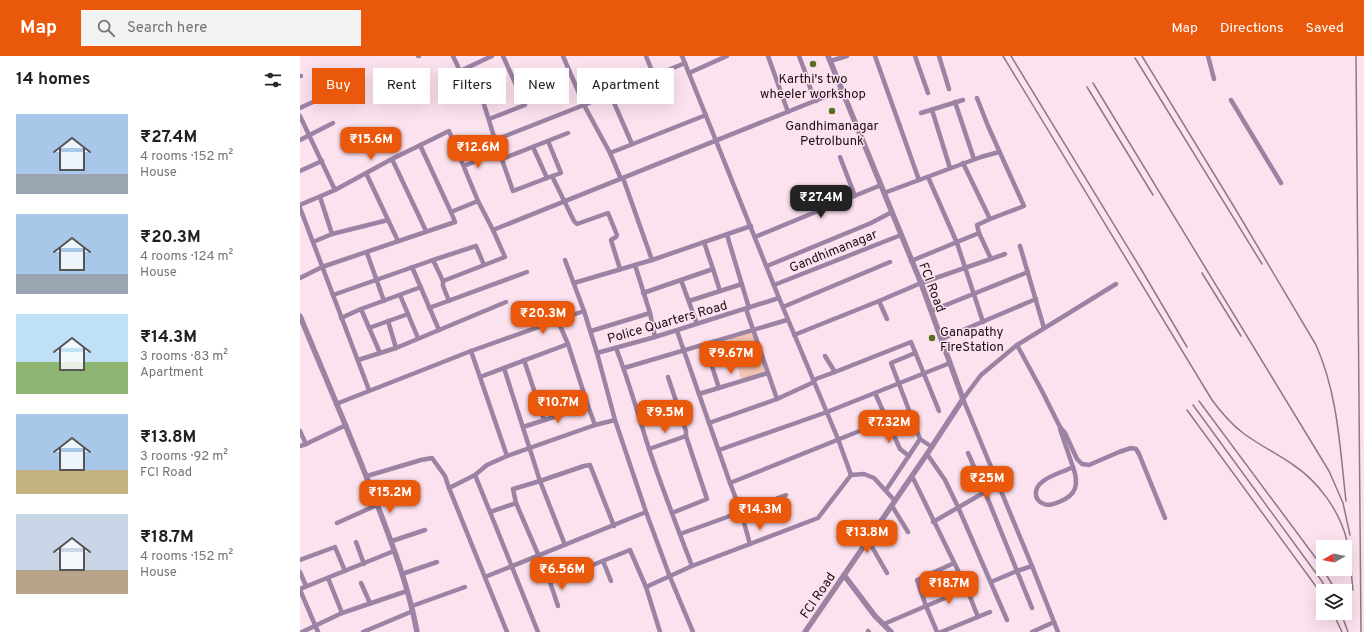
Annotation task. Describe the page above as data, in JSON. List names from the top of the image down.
{
  "streets": {
    "street": ["Gandhimanagar", "FCI Road", "Police Quarters Road"]
  },
  "crossings": [
    ["Gandhimanagar", "FCI Road"]
  ],
  "places": ["Karthi's two wheeler workshop", "Gandhimanagar Petrolbunk", "Ganapathy FireStation"],
  "north": "left",
  "page": {
    "header": "Map",
    "search": "Search here",
    "nav": ["Map", "Directions", "Saved"],
    "heading": "14 homes",
    "chip": [
      "Buy",
      "Rent",
      "Filters",
      "New",
      "Apartment"
    ],
    "list": [
      {
        "name": "₹27.4M",
        "note": "4 rooms · 152 m² · House"
      },
      {
        "name": "₹20.3M",
        "note": "4 rooms · 124 m² · House"
      },
      {
        "name": "₹14.3M",
        "note": "3 rooms · 83 m² · Apartment"
      },
      {
        "name": "₹13.8M",
        "note": "3 rooms · 92 m² · FCI Road"
      },
      {
        "name": "₹18.7M",
        "note": "4 rooms · 152 m² · House"
      }
    ],
    "price": [
      "₹15.6M",
      "₹12.6M",
      "₹27.4M",
      "₹20.3M",
      "₹9.67M",
      "₹10.7M",
      "₹9.5M",
      "₹7.32M",
      "₹25M",
      "₹15.2M",
      "₹14.3M",
      "₹13.8M",
      "₹6.56M",
      "₹18.7M"
    ]
  }
}
